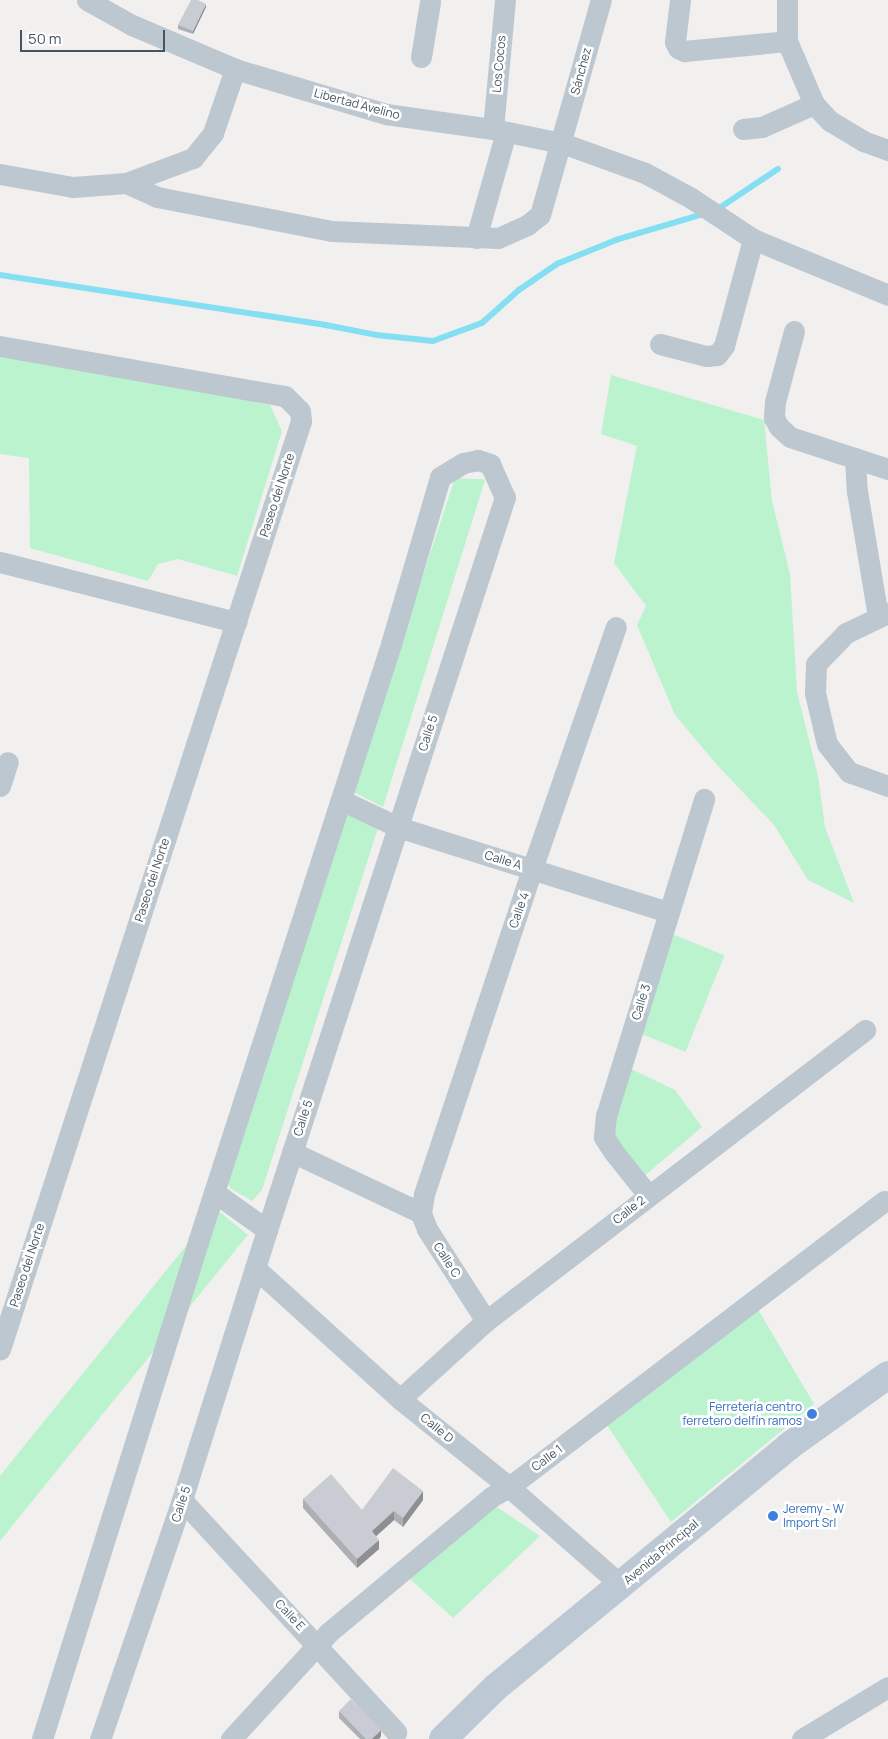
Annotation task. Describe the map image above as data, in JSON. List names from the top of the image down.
{
  "streets": {
    "street": [
      "Los Cocos",
      "Sánchez",
      "Libertad Avelino",
      "Paseo del Norte",
      "Calle 5",
      "Calle A",
      "Calle 4",
      "Calle 3",
      "Calle 2",
      "Calle C",
      "Calle D",
      "Calle 1",
      "Avenida Principal",
      "Calle E"
    ]
  },
  "crossings": [
    ["Los Cocos", "Sánchez"],
    ["Los Cocos", "Libertad Avelino"],
    ["Sánchez", "Libertad Avelino"],
    ["Calle 5", "Calle A"],
    ["Calle 5", "Calle D"],
    ["Calle 5", "Calle E"],
    ["Calle A", "Calle 4"],
    ["Calle A", "Calle 3"],
    ["Calle 4", "Calle C"],
    ["Calle 3", "Calle 2"],
    ["Calle 2", "Calle C"],
    ["Calle 2", "Calle D"],
    ["Calle D", "Calle 1"],
    ["Calle D", "Avenida Principal"],
    ["Calle 1", "Calle E"]
  ],
  "places": ["Ferretería centro ferretero delfín ramos", "Jeremy - W Import Srl"],
  "scale_bar": "50 m"
}
